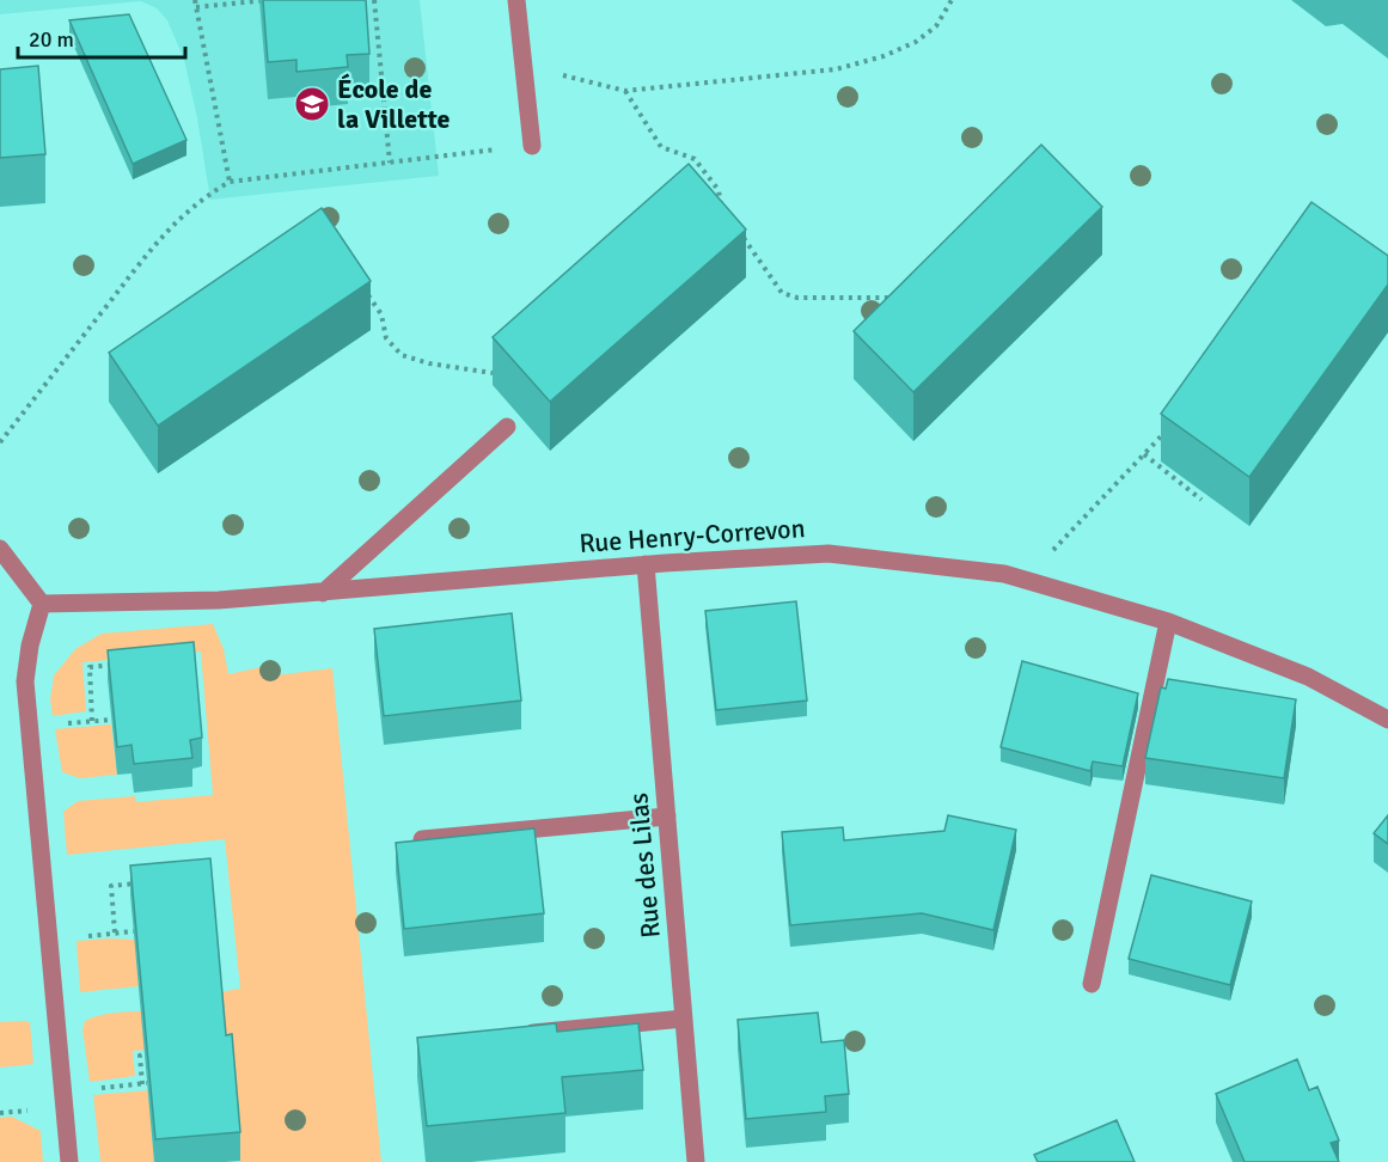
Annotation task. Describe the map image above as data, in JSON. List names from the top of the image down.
{
  "streets": {
    "street": ["Rue Henry-Correvon", "Rue des Lilas"]
  },
  "crossings": [
    ["Rue Henry-Correvon", "Rue des Lilas"]
  ],
  "places": {
    "school or university": ["École de la Villette"]
  },
  "scale_bar": "20 m"
}
